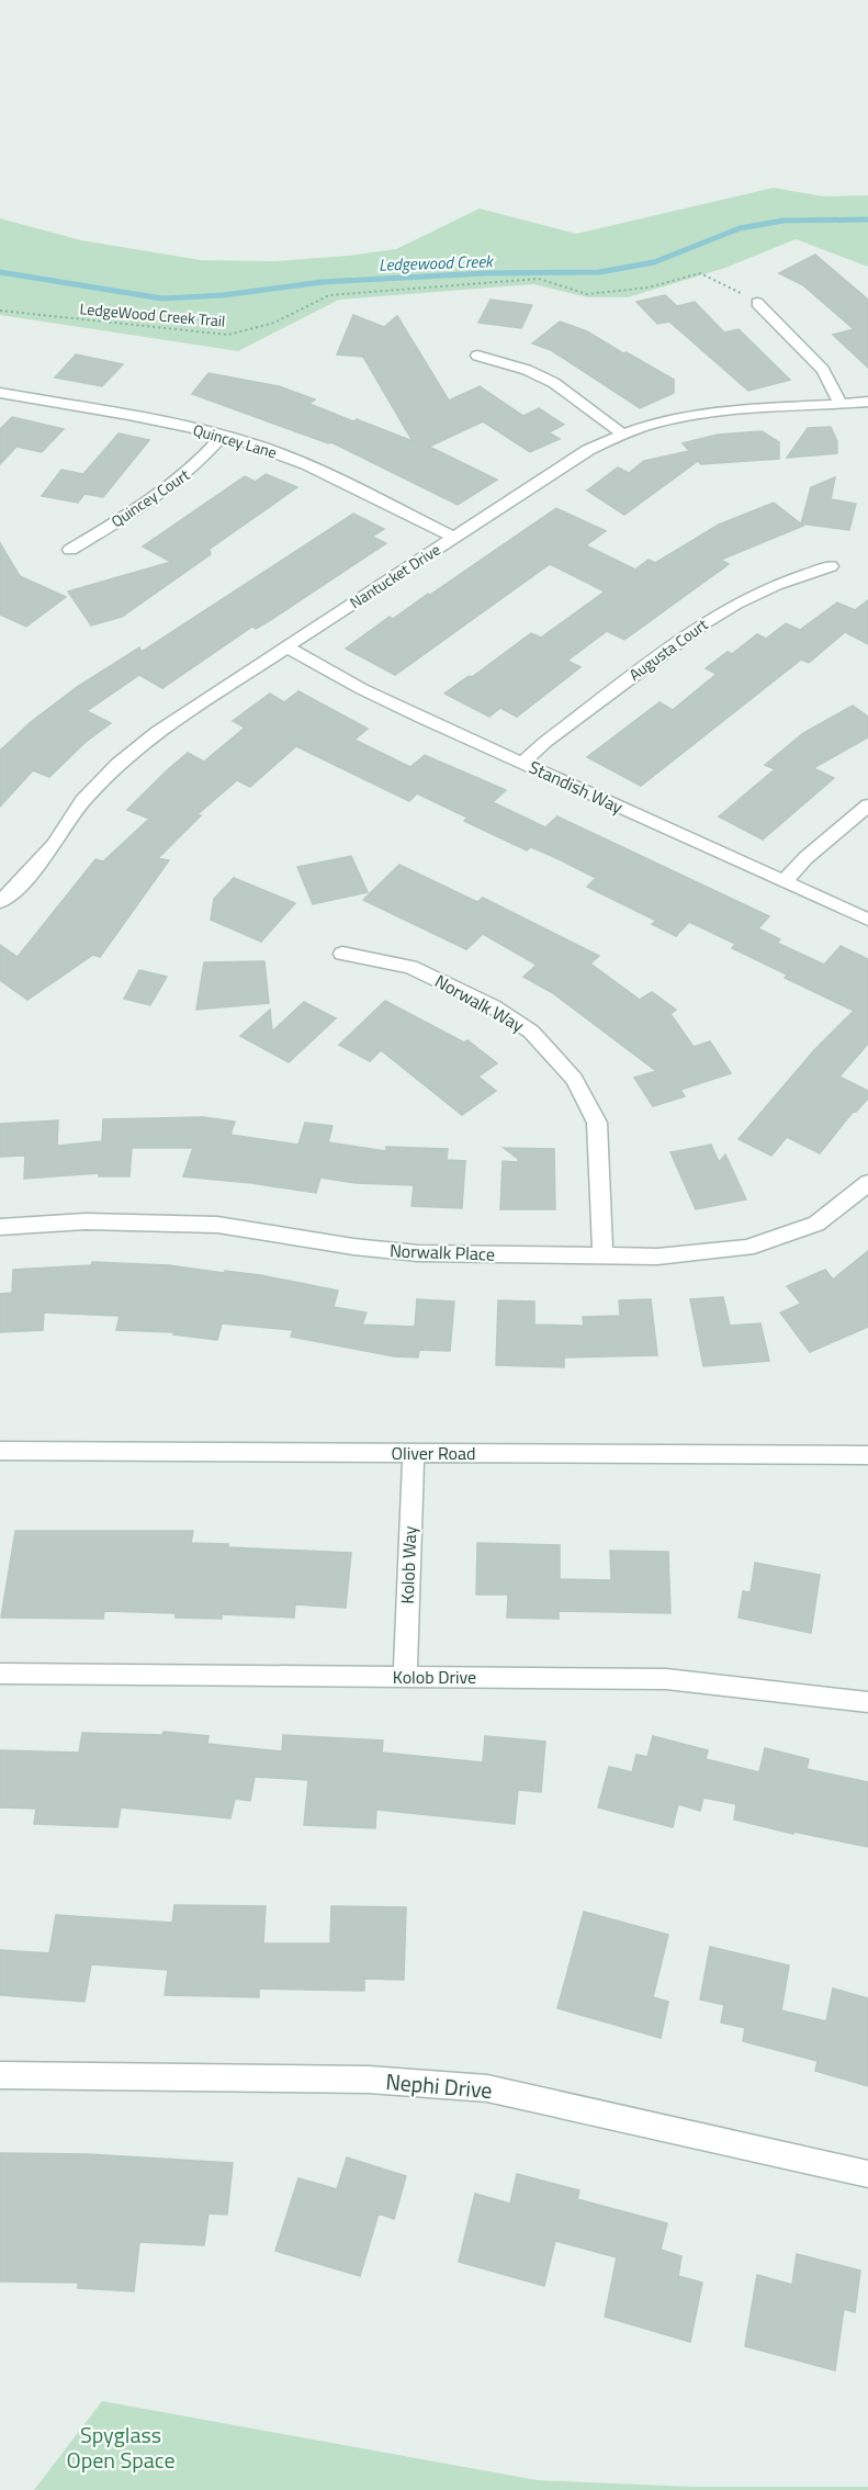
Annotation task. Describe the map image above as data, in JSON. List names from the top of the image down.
{
  "streets": {
    "street": [
      "Quincey Lane",
      "Quincey Court",
      "Nantucket Drive",
      "Augusta Court",
      "Standish Way",
      "Norwalk Way",
      "Norwalk Place",
      "Oliver Road",
      "Kolob Way",
      "Kolob Drive",
      "Nephi Drive"
    ],
    "path": ["LedgeWood Creek Trail"]
  },
  "crossings": [
    ["Quincey Lane", "Quincey Court"],
    ["Quincey Lane", "Nantucket Drive"],
    ["Nantucket Drive", "Standish Way"],
    ["Augusta Court", "Standish Way"],
    ["Norwalk Way", "Norwalk Place"],
    ["Oliver Road", "Kolob Way"],
    ["Kolob Way", "Kolob Drive"]
  ],
  "water": ["Ledgewood Creek"],
  "parks": ["Spyglass Open Space"]
}
